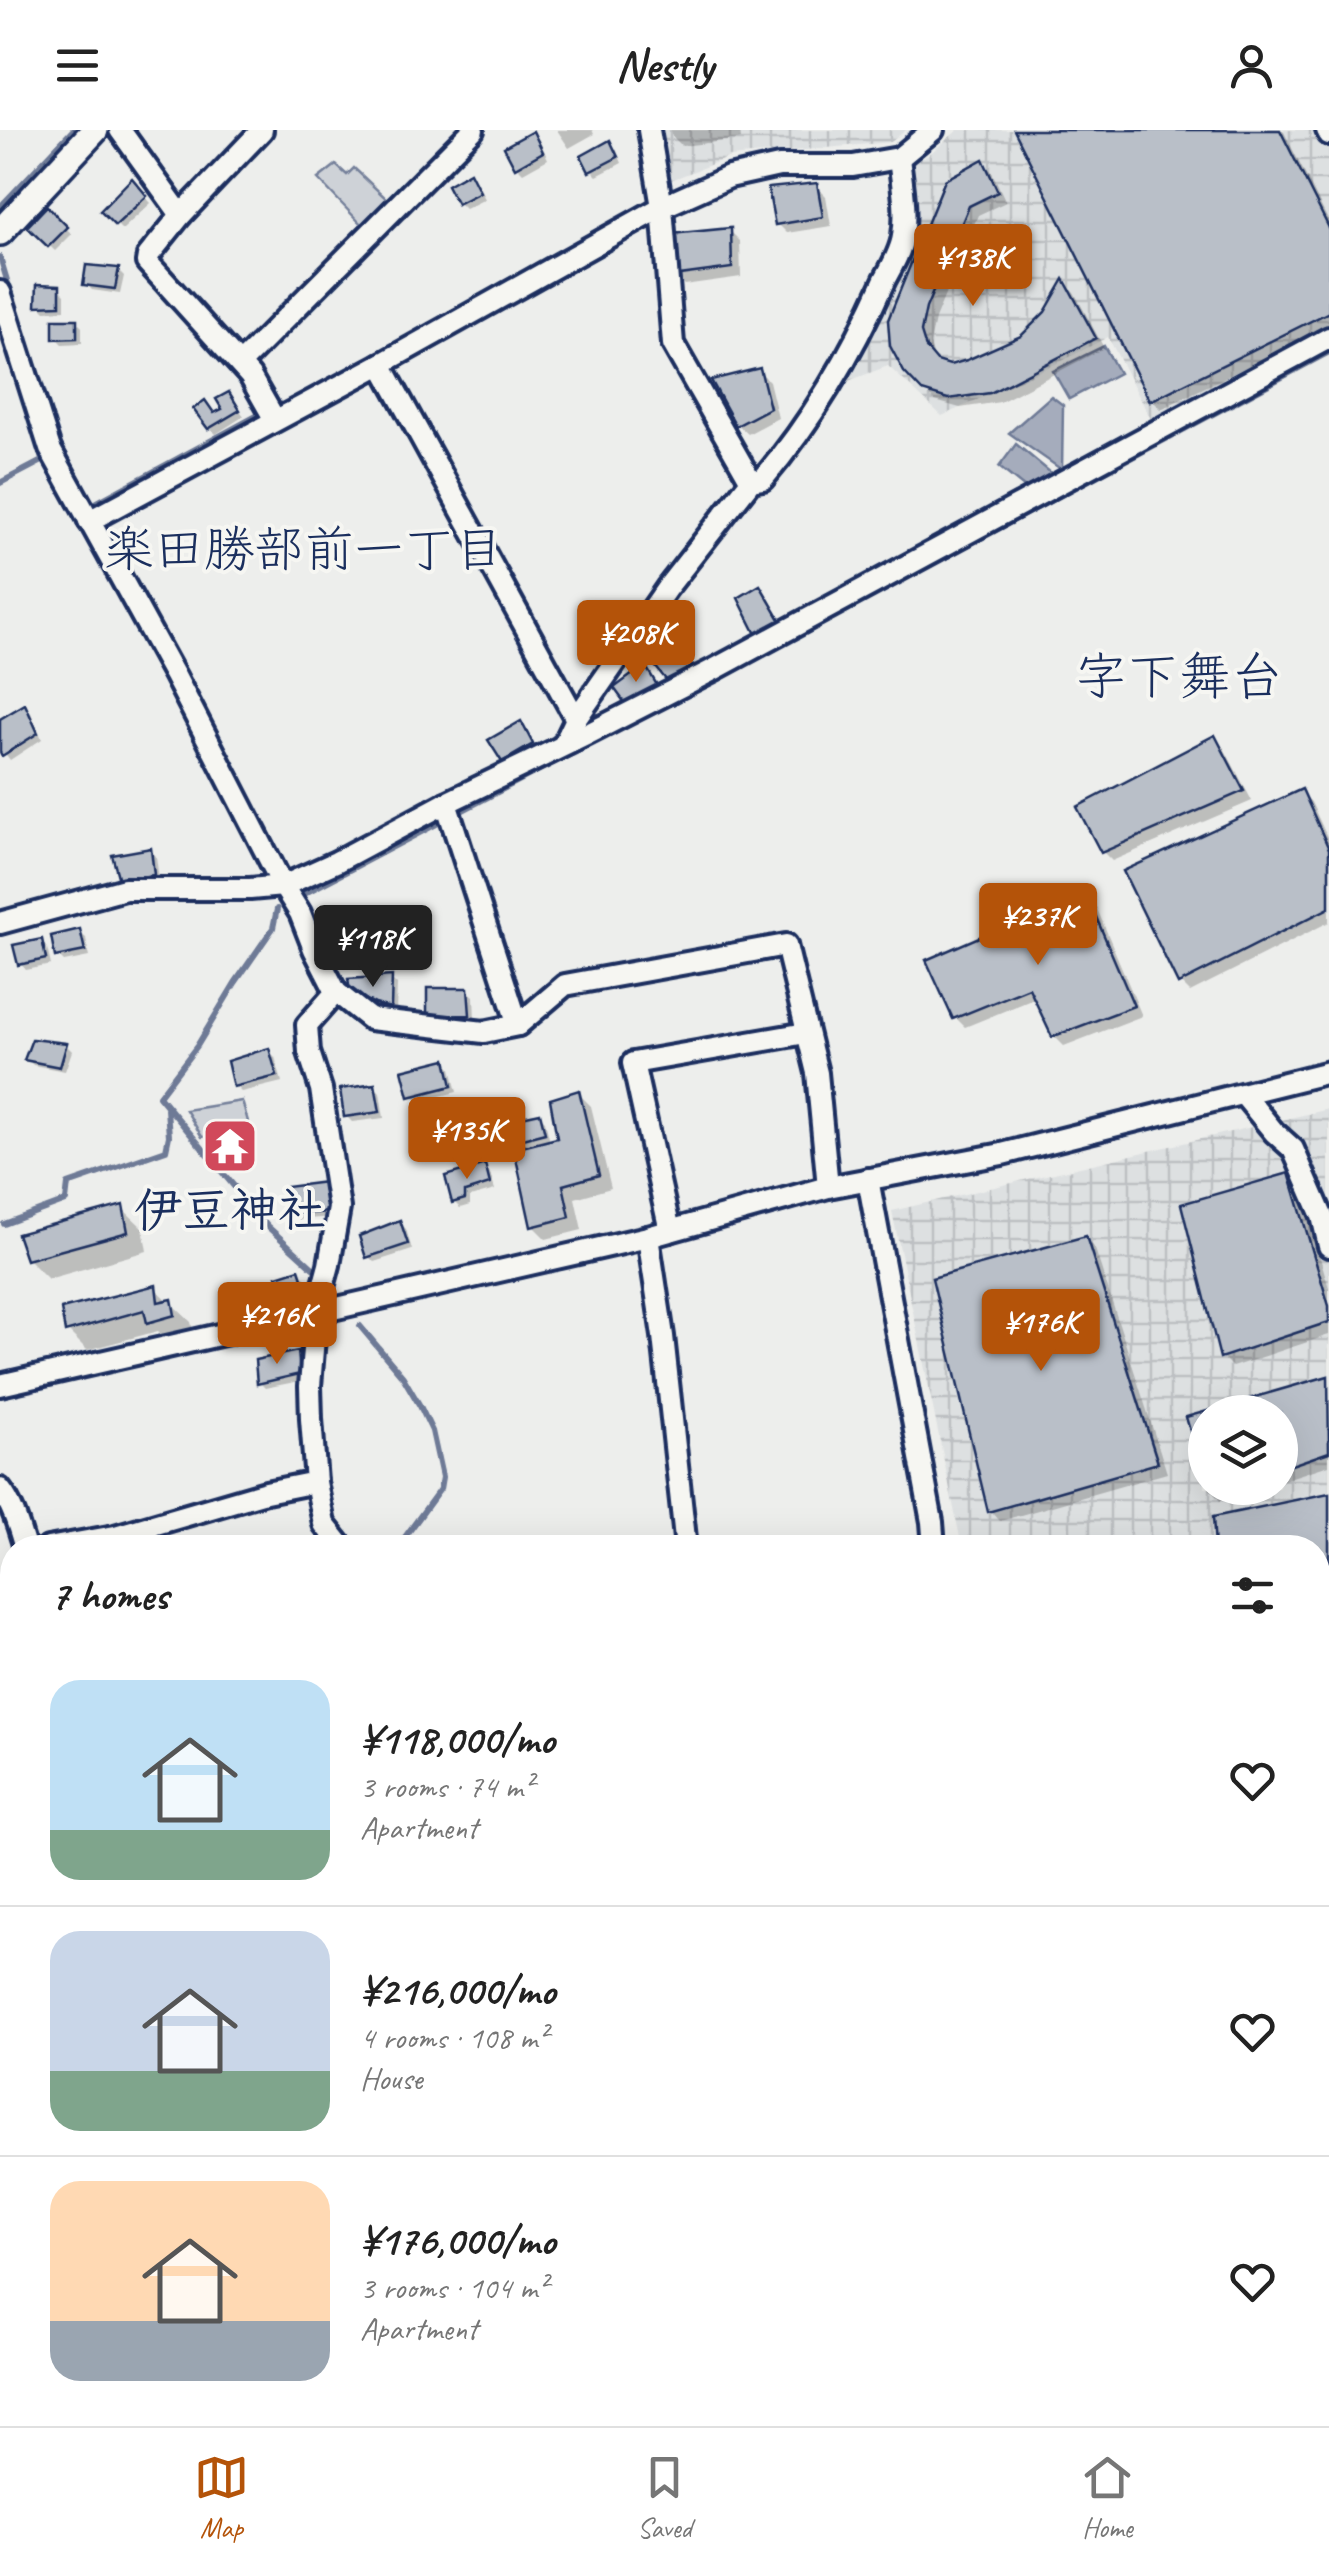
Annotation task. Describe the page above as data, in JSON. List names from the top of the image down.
{
  "districts": ["楽田勝部前一丁目", "字下舞台"],
  "places": {
    "temple": ["伊豆神社"]
  },
  "page": {
    "header": "Nestly",
    "price": [
      "¥138K",
      "¥208K",
      "¥237K",
      "¥118K",
      "¥135K",
      "¥216K",
      "¥176K"
    ],
    "heading": "7 homes",
    "list": [
      {
        "name": "¥118,000/mo",
        "note": "3 rooms · 74 m² · Apartment"
      },
      {
        "name": "¥216,000/mo",
        "note": "4 rooms · 108 m² · House"
      },
      {
        "name": "¥176,000/mo",
        "note": "3 rooms · 104 m² · Apartment"
      }
    ],
    "tabs": ["Map", "Saved", "Home"]
  }
}
